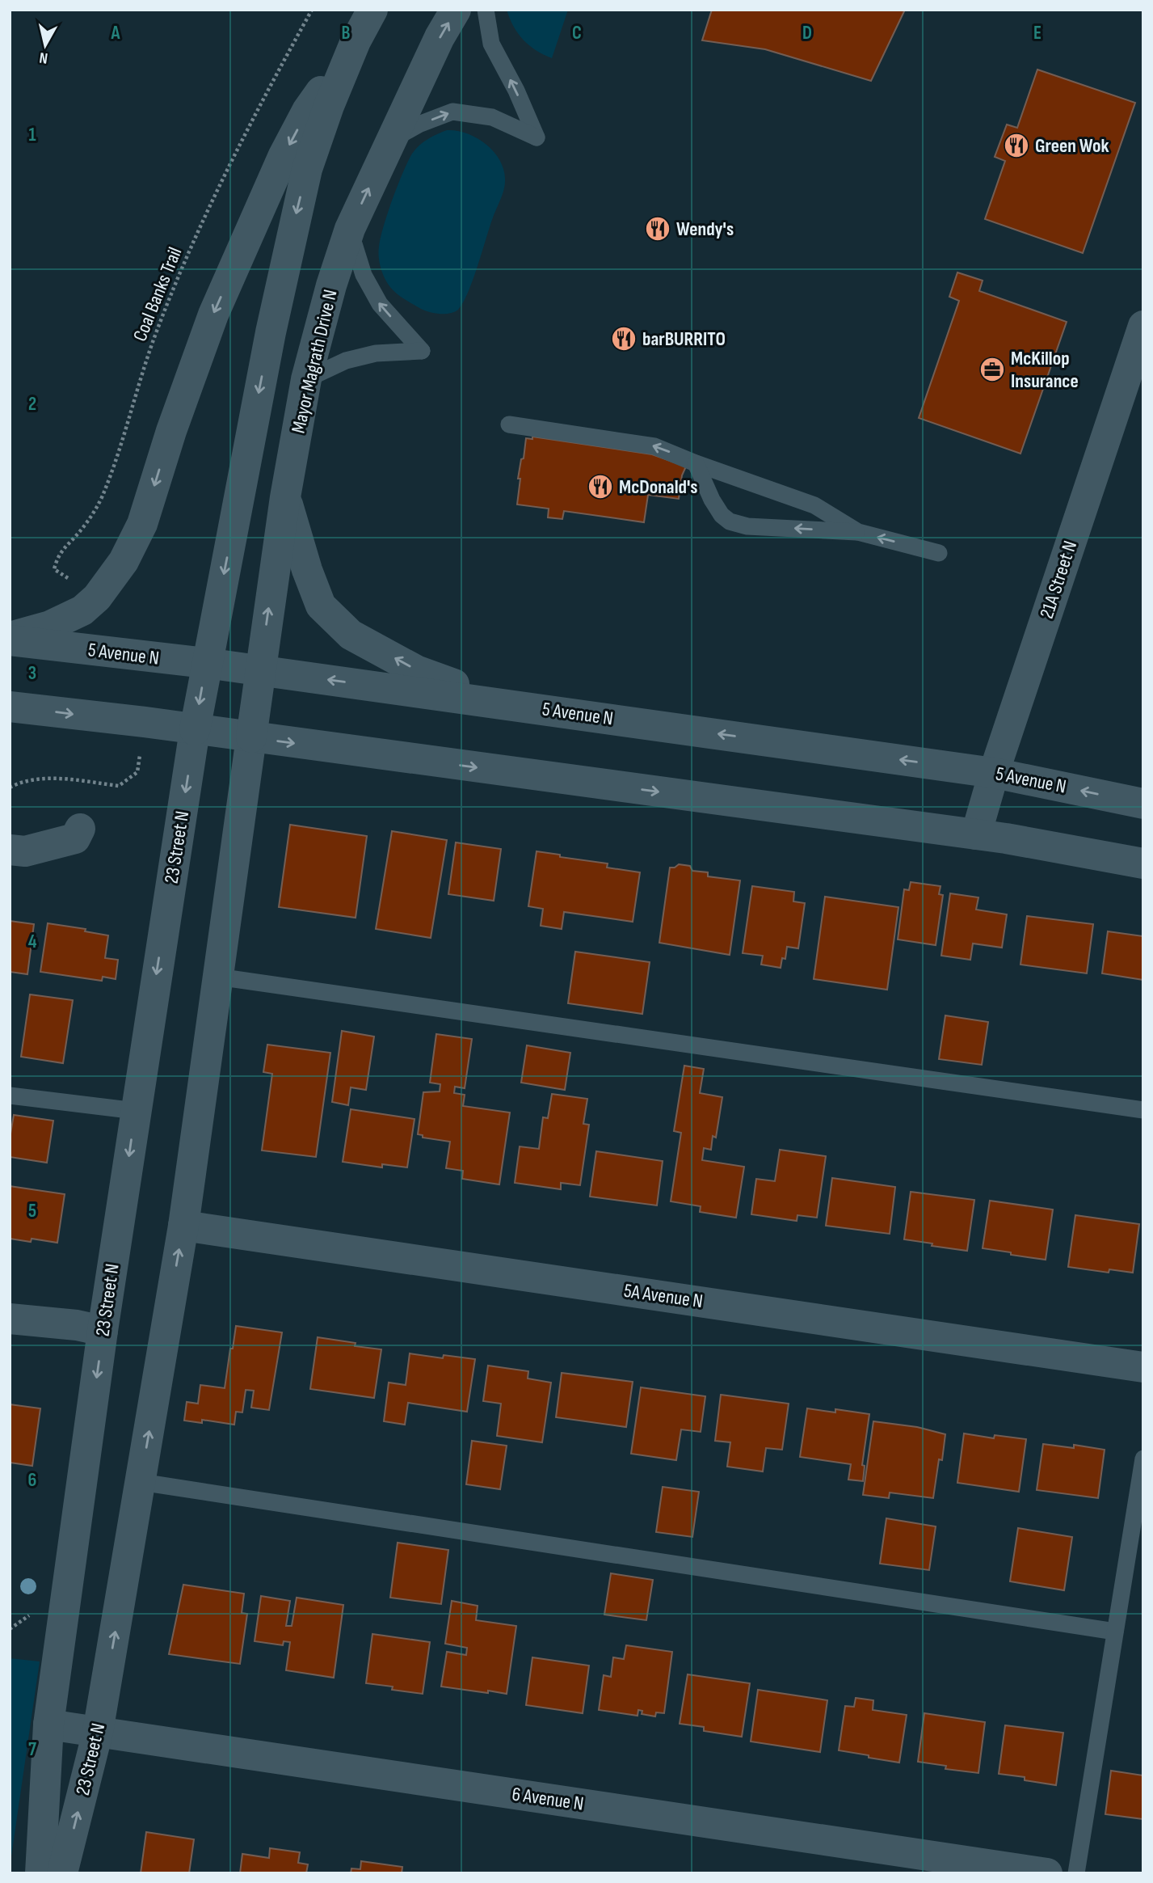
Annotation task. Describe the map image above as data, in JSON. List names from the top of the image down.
{
  "streets": {
    "street": [
      "Mayor Magrath Drive N",
      "21A Street N",
      "5 Avenue N",
      "23 Street N",
      "5A Avenue N",
      "6 Avenue N"
    ],
    "path": ["Coal Banks Trail"]
  },
  "crossings": [
    ["Mayor Magrath Drive N", "5 Avenue N"],
    ["Mayor Magrath Drive N", "23 Street N"],
    ["21A Street N", "5 Avenue N"],
    ["23 Street N", "5A Avenue N"],
    ["23 Street N", "6 Avenue N"]
  ],
  "places": {
    "restaurant": [
      "Green Wok",
      "Wendy's",
      "barBURRITO",
      "McDonald's"
    ],
    "office": ["McKillop Insurance"]
  },
  "north": "bottom",
  "grid": {
    "columns": [
      "A",
      "B",
      "C",
      "D",
      "E"
    ],
    "rows": [
      "1",
      "2",
      "3",
      "4",
      "5",
      "6",
      "7"
    ]
  }
}
